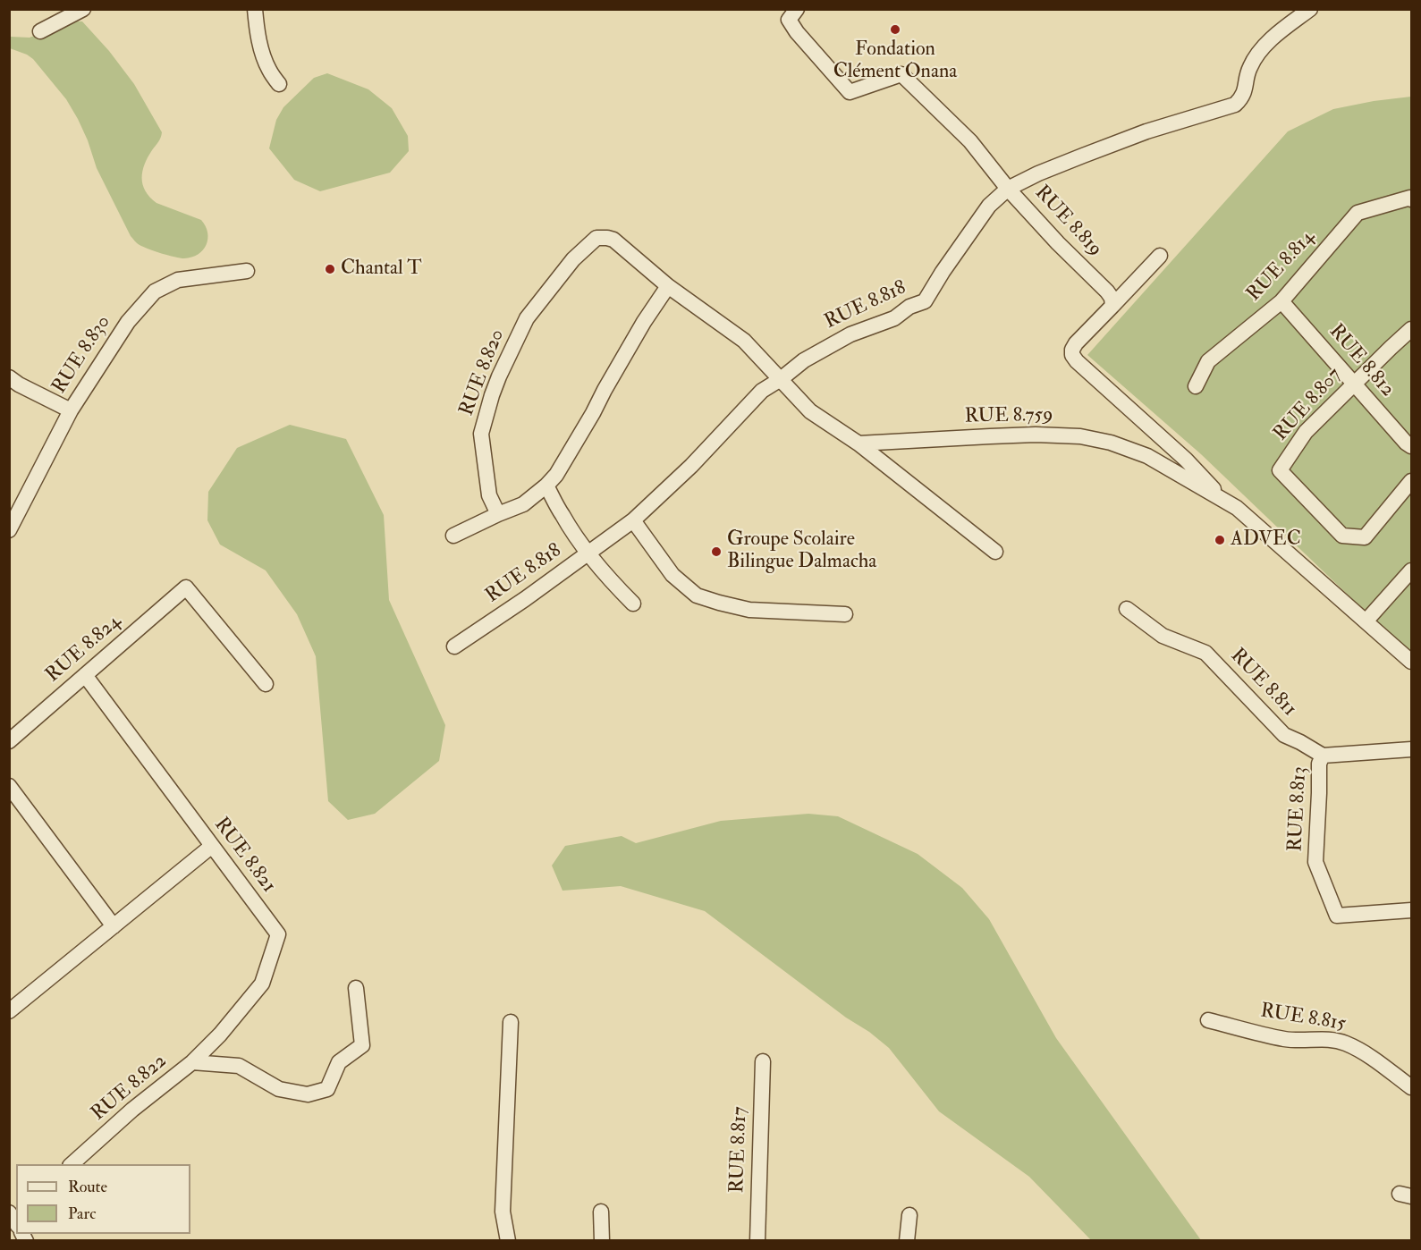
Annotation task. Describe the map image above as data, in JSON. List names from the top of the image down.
{
  "streets": {
    "street": [
      "RUE 8.819",
      "RUE 8.814",
      "RUE 8.818",
      "RUE 8.830",
      "RUE 8.812",
      "RUE 8.820",
      "RUE 8.807",
      "RUE 8.759",
      "RUE 8.824",
      "RUE 8.811",
      "RUE 8.813",
      "RUE 8.821",
      "RUE 8.815",
      "RUE 8.822",
      "RUE 8.817"
    ]
  },
  "crossings": [
    ["RUE 8.819", "RUE 8.818"],
    ["RUE 8.814", "RUE 8.812"],
    ["RUE 8.812", "RUE 8.807"],
    ["RUE 8.824", "RUE 8.821"],
    ["RUE 8.811", "RUE 8.813"],
    ["RUE 8.821", "RUE 8.822"]
  ],
  "places": [
    "Fondation Clément Onana",
    "Chantal T",
    "ADVEC",
    "Groupe Scolaire Bilingue Dalmacha"
  ],
  "legend": ["Route", "Parc"]
}
